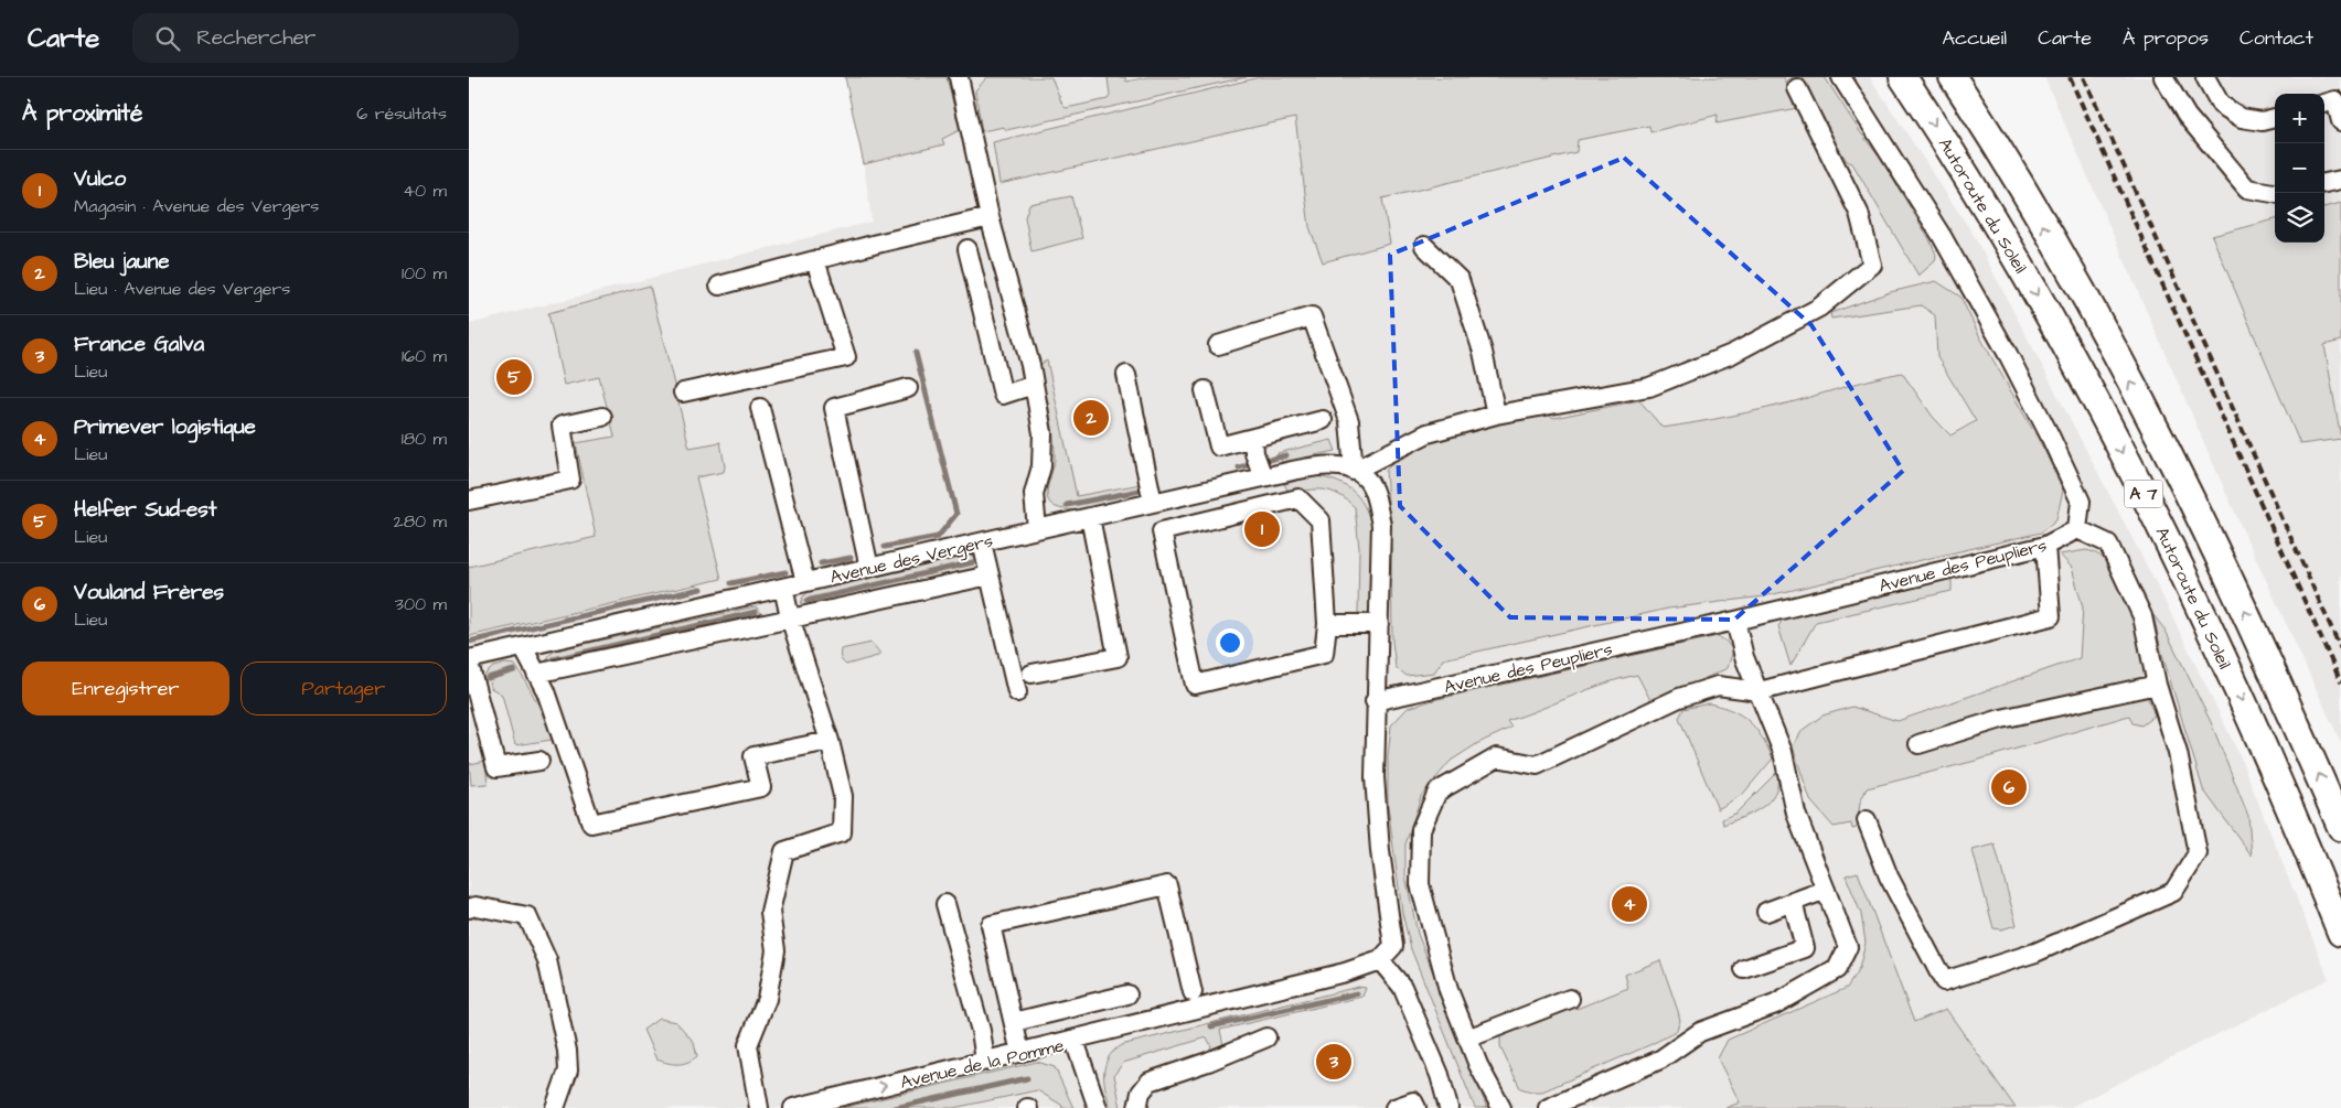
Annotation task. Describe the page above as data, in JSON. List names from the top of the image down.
{
  "streets": {
    "highway": ["Autoroute du Soleil", "A 7"],
    "street": ["Avenue des Vergers", "Avenue des Peupliers", "Avenue de la Pomme"]
  },
  "page": {
    "header": "Carte",
    "search": "Rechercher",
    "nav": [
      "Accueil",
      "Carte",
      "À propos",
      "Contact"
    ],
    "heading": ["À proximité", "6 résultats"],
    "map_buttons": ["+", "−"],
    "list": [
      {
        "mark": "1",
        "name": "Vulco",
        "note": "Magasin · Avenue des Vergers",
        "value": "40 m"
      },
      {
        "mark": "2",
        "name": "Bleu jaune",
        "note": "Lieu · Avenue des Vergers",
        "value": "100 m"
      },
      {
        "mark": "3",
        "name": "France Galva",
        "note": "Lieu",
        "value": "160 m"
      },
      {
        "mark": "4",
        "name": "Primever logistique",
        "note": "Lieu",
        "value": "180 m"
      },
      {
        "mark": "5",
        "name": "Helfer Sud-est",
        "note": "Lieu",
        "value": "280 m"
      },
      {
        "mark": "6",
        "name": "Vouland Frères",
        "note": "Lieu",
        "value": "300 m"
      }
    ],
    "pins": [
      "5",
      "2",
      "1",
      "6",
      "4",
      "3"
    ],
    "buttons": ["Enregistrer", "Partager"]
  }
}
